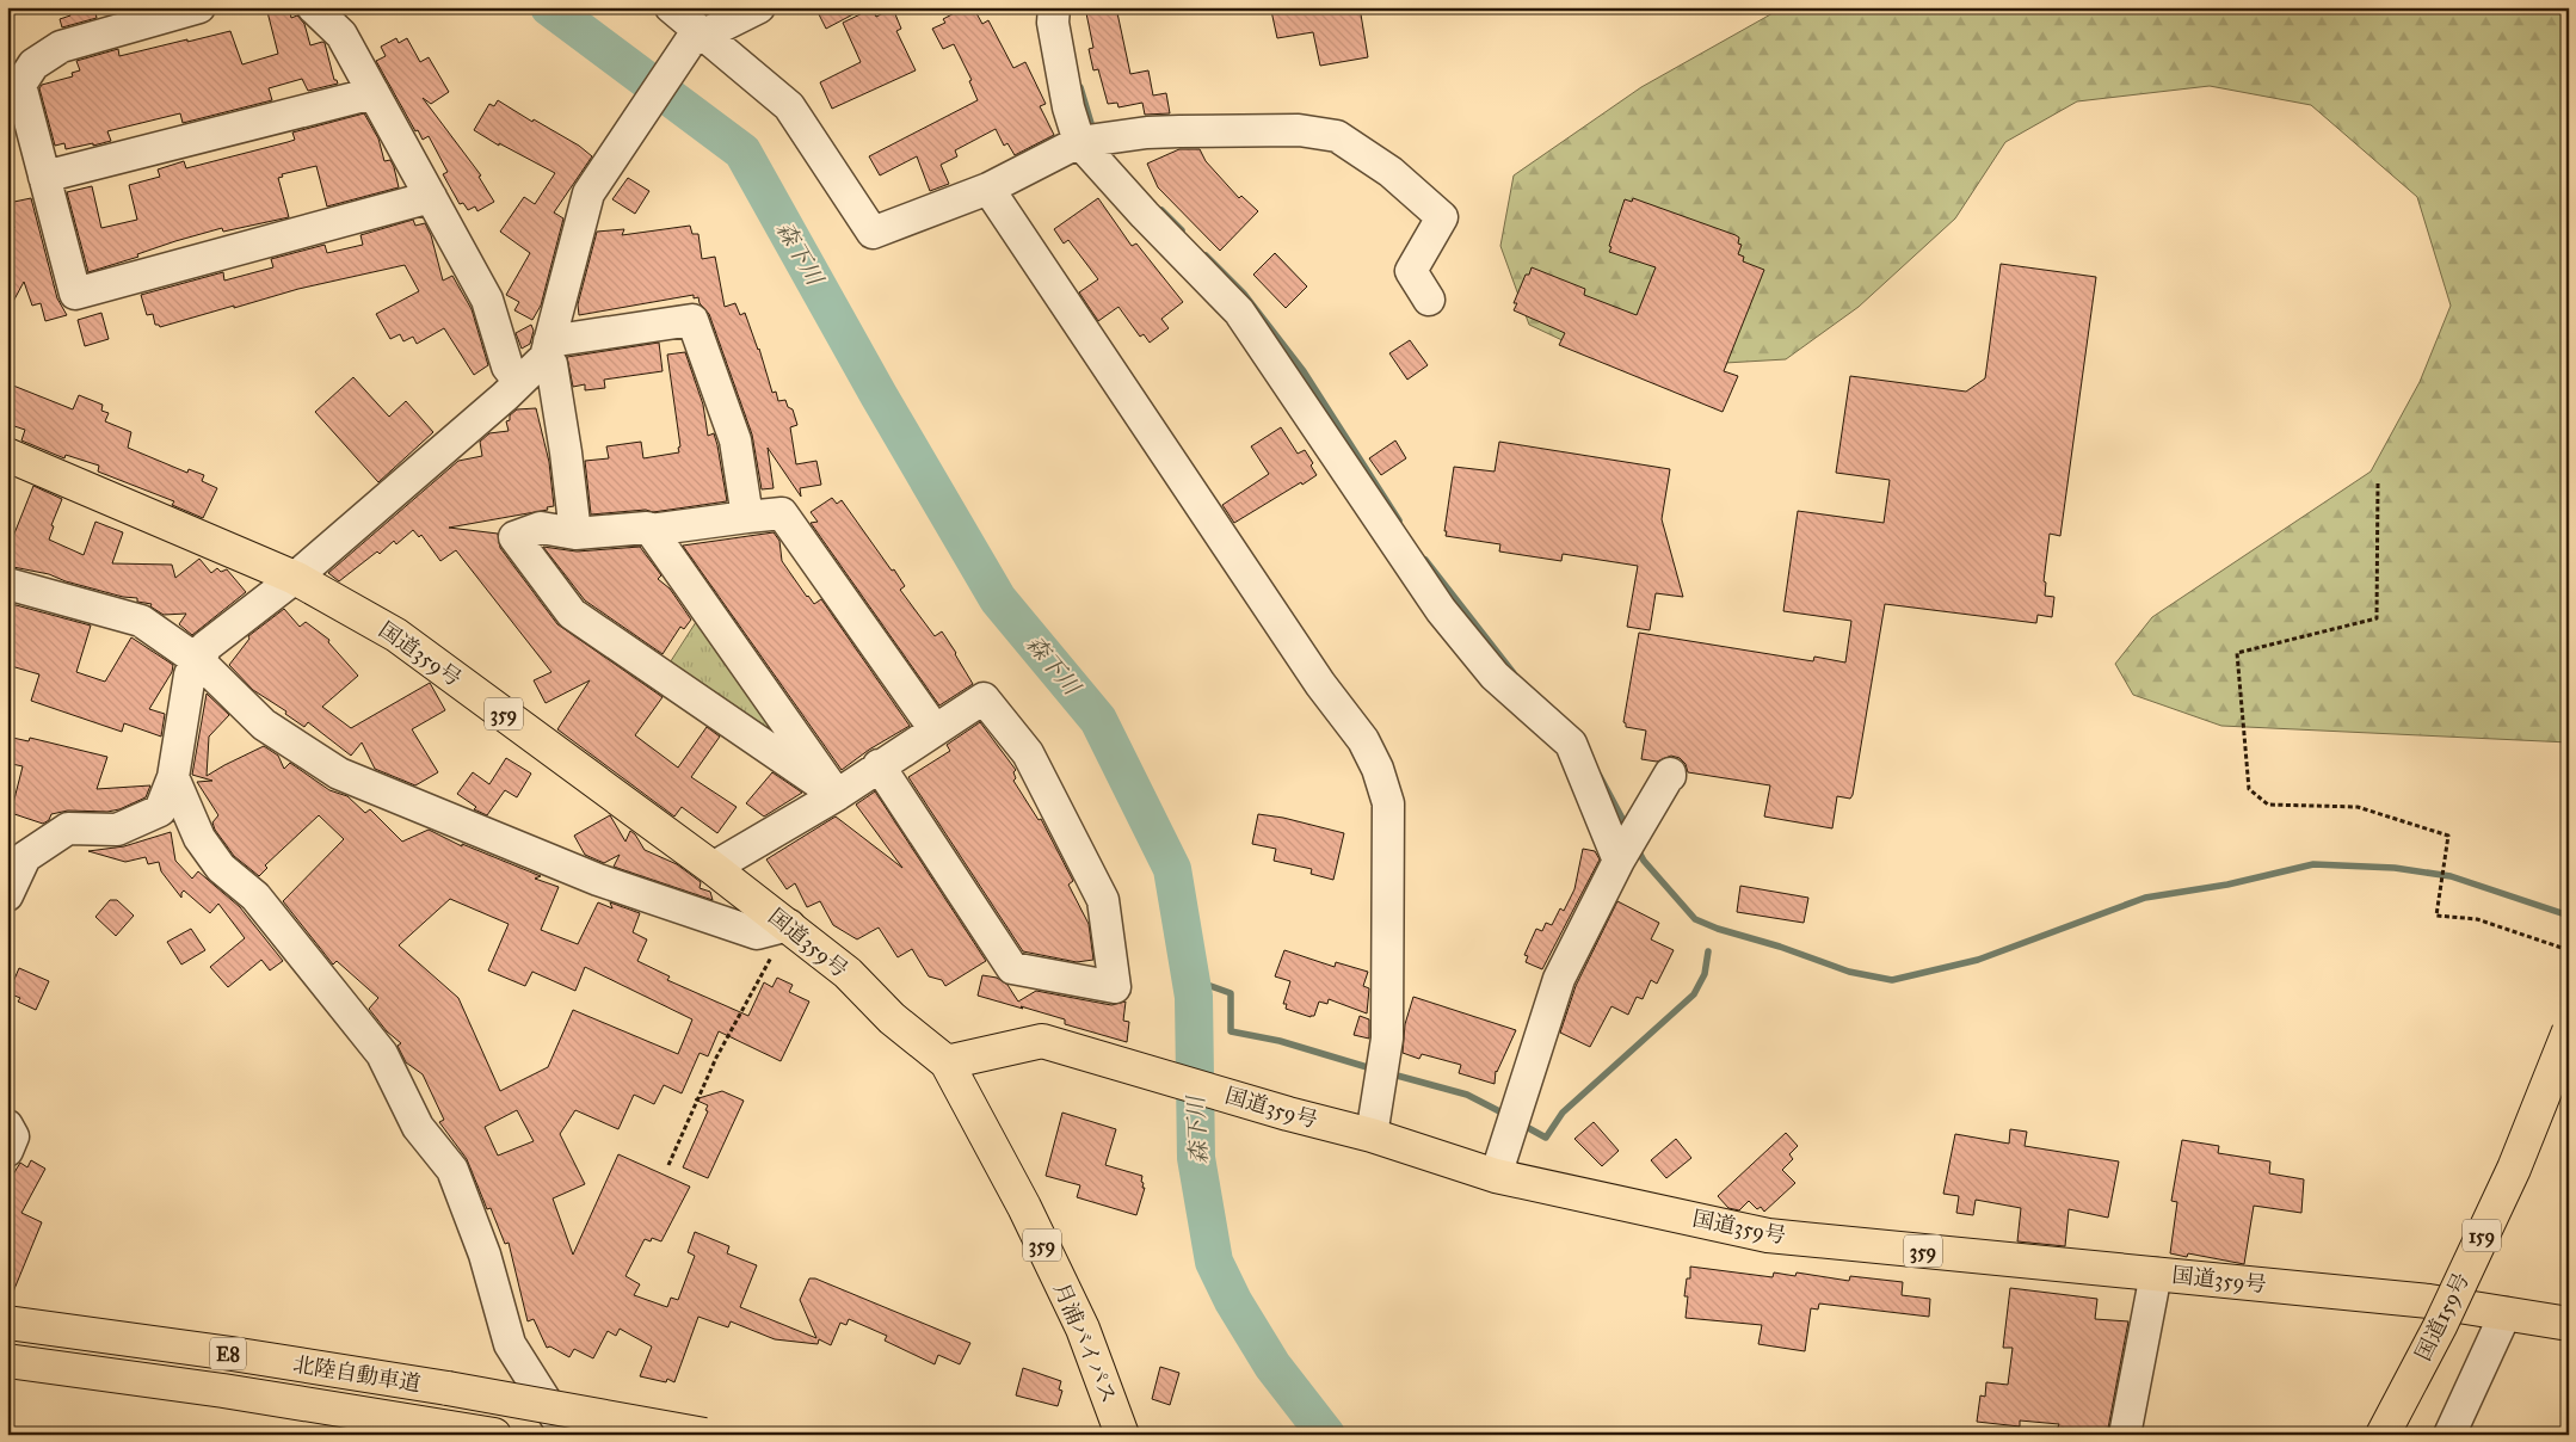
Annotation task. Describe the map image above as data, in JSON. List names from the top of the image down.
{
  "streets": {
    "highway": [
      "国道359号",
      "359",
      "159",
      "国道159号",
      "月浦バイパス",
      "E8",
      "北陸自動車道"
    ]
  },
  "crossings": [
    ["国道359号", "月浦バイパス"]
  ],
  "water": ["森下川"]
}
